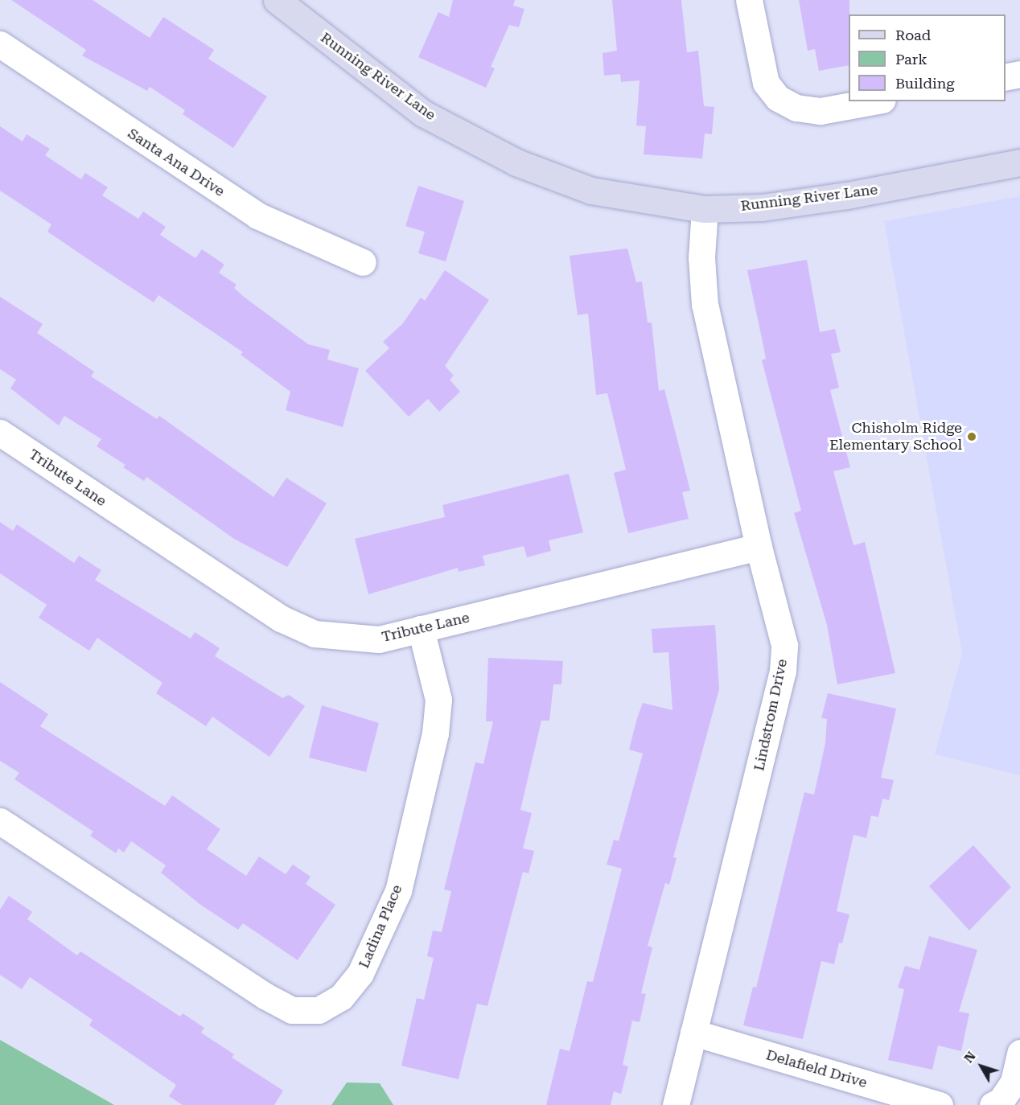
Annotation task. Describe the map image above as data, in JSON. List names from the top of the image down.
{
  "streets": {
    "street": [
      "Running River Lane",
      "Santa Ana Drive",
      "Tribute Lane",
      "Lindstrom Drive",
      "Ladina Place",
      "Delafield Drive"
    ]
  },
  "crossings": [
    ["Running River Lane", "Lindstrom Drive"],
    ["Tribute Lane", "Lindstrom Drive"],
    ["Tribute Lane", "Ladina Place"],
    ["Lindstrom Drive", "Delafield Drive"]
  ],
  "places": ["Chisholm Ridge Elementary School"],
  "legend": ["Road", "Park", "Building"],
  "north": "top left"
}
